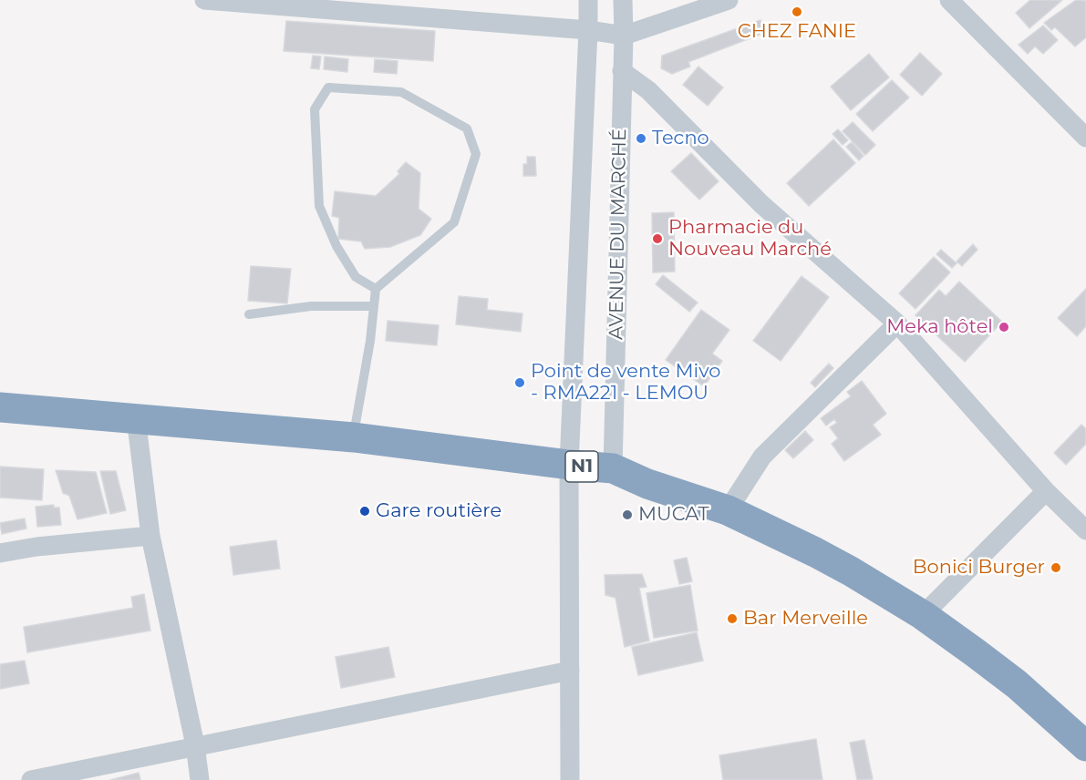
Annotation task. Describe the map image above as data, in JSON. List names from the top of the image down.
{
  "streets": {
    "highway": ["N1"],
    "street": ["AVENUE DU MARCHÉ"]
  },
  "crossings": [
    ["AVENUE DU MARCHÉ", "N1"]
  ],
  "places": [
    "CHEZ FANIE",
    "Tecno",
    "Pharmacie du Nouveau Marché",
    "Meka hôtel",
    "Point de vente Mivo - RMA221 - LEMOU",
    "Gare routière",
    "MUCAT",
    "Bonici Burger",
    "Bar Merveille"
  ]
}
